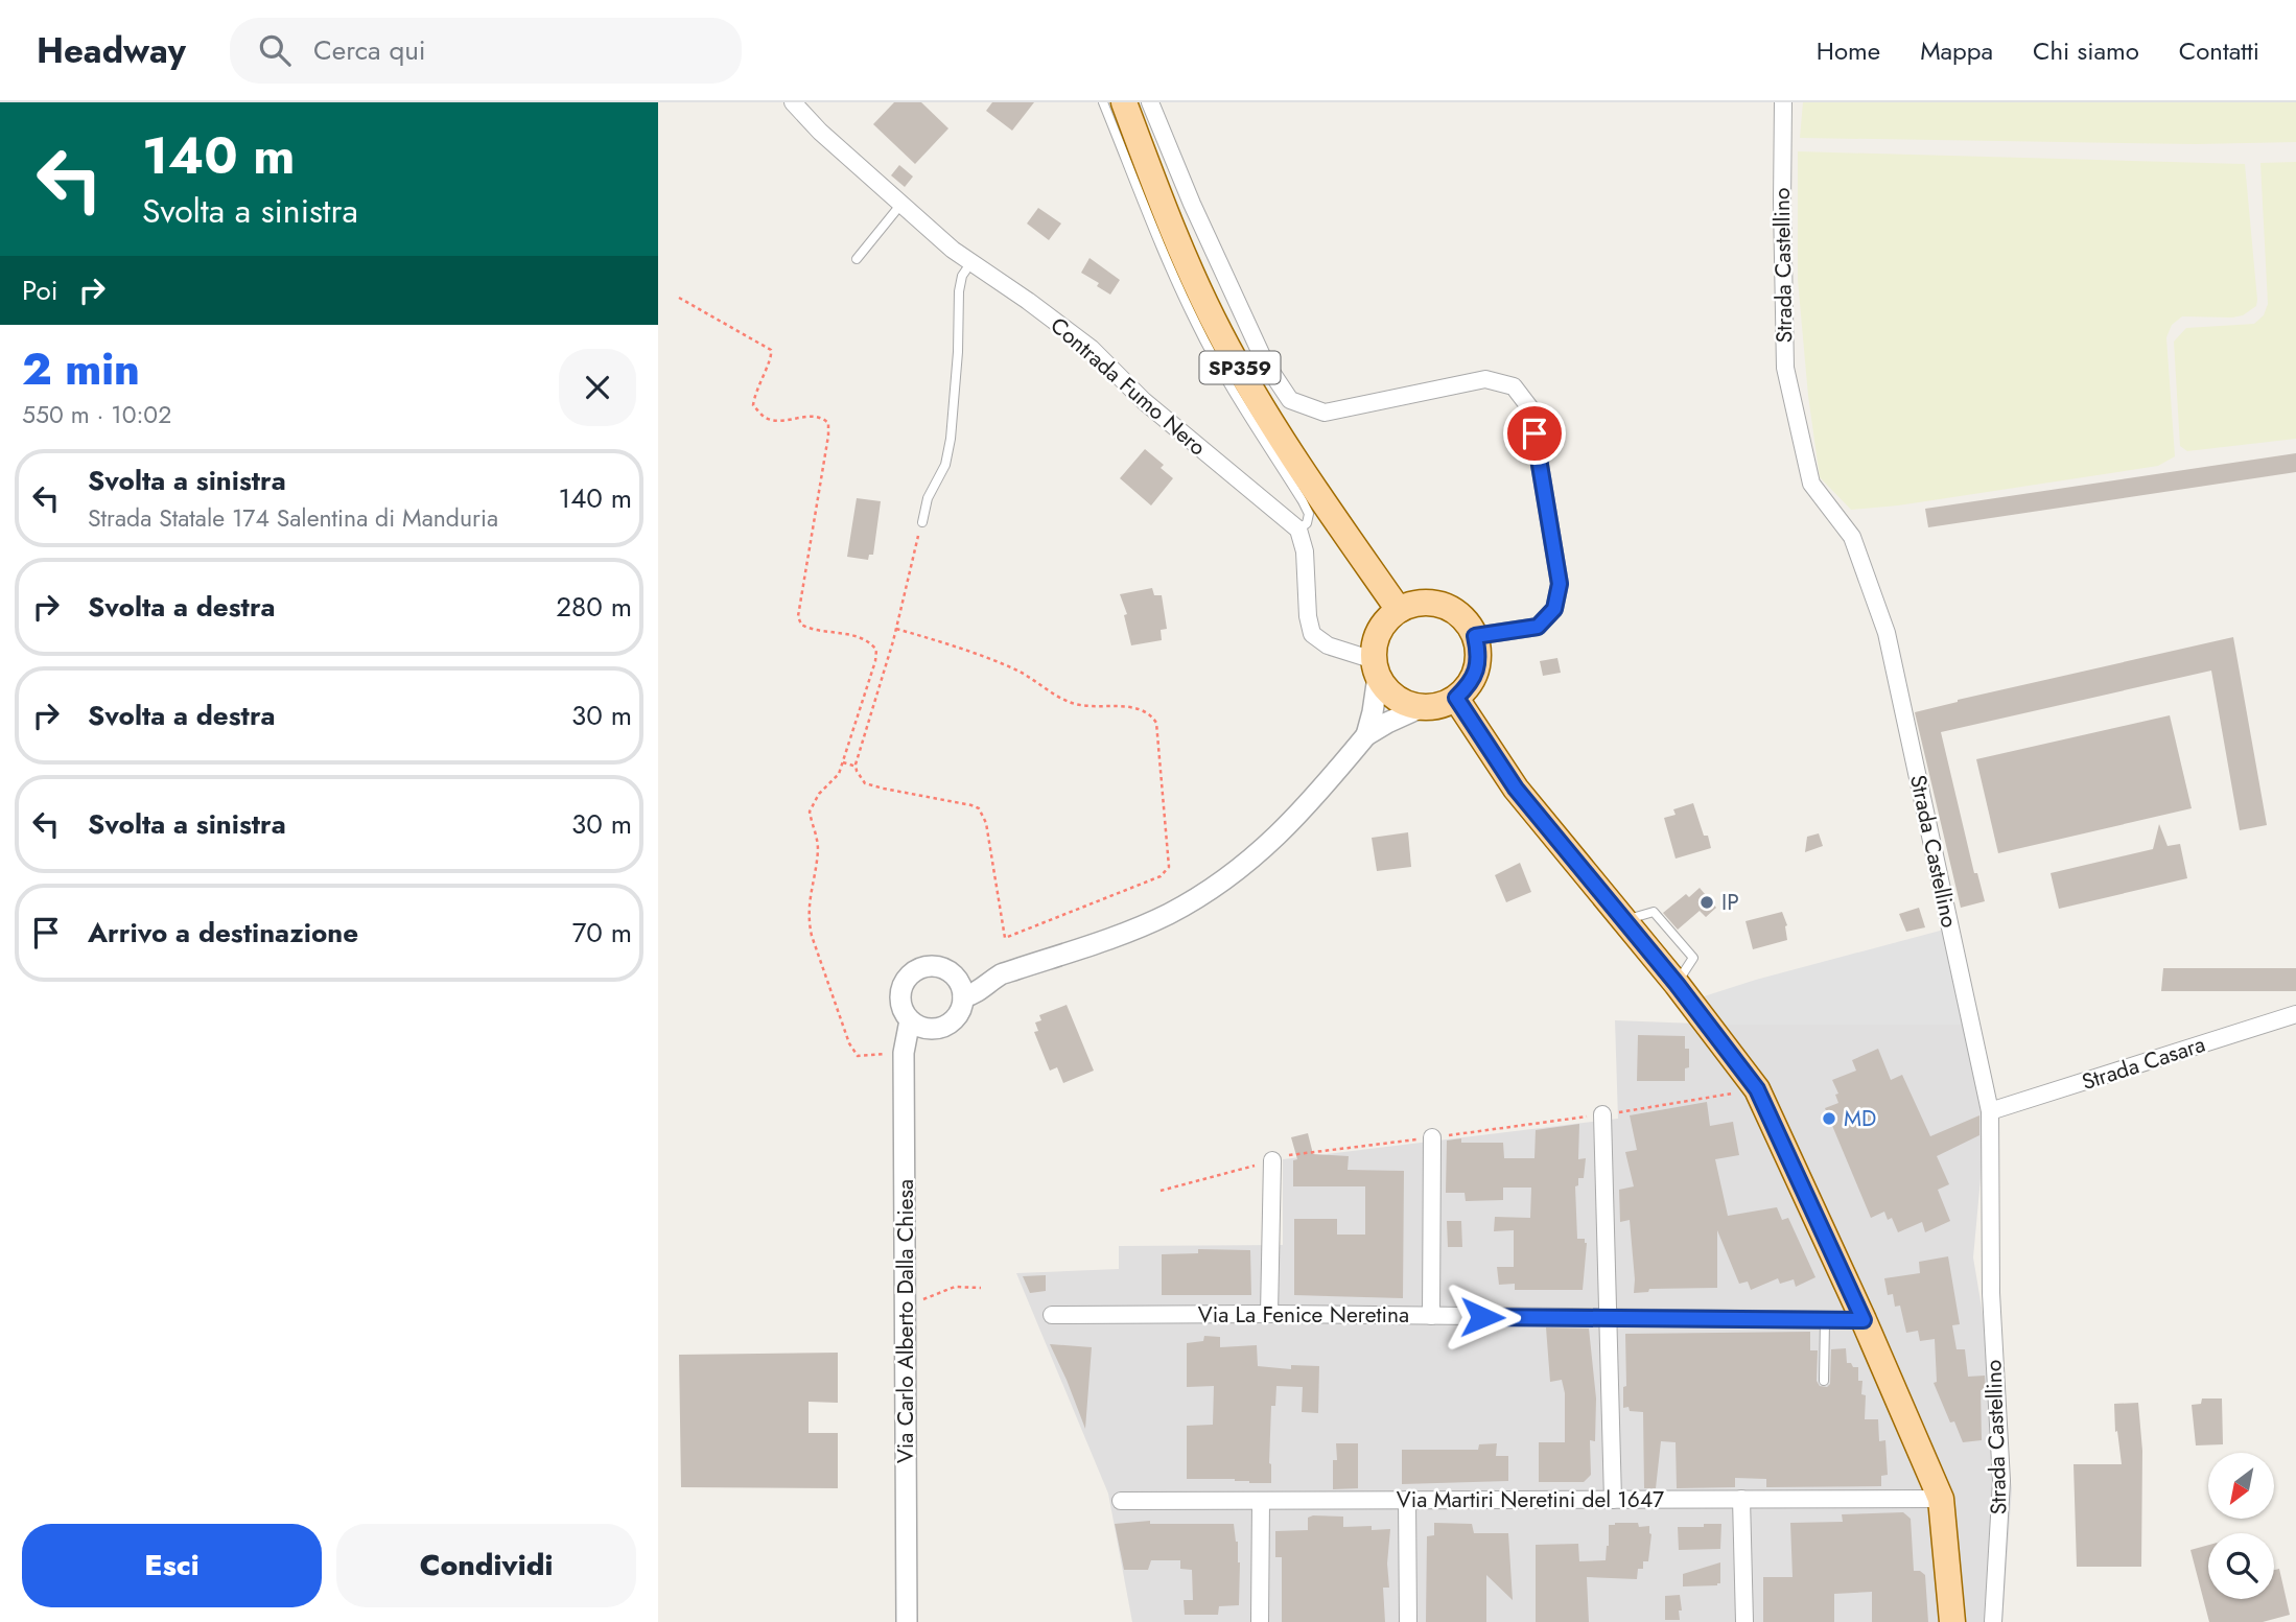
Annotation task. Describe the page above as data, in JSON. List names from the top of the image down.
{
  "streets": {
    "main road": ["SP359"],
    "street": [
      "Strada Castellino",
      "Contrada Fumo Nero",
      "Strada Casara",
      "Via La Fenice Neretina",
      "Via Carlo Alberto Dalla Chiesa",
      "Via Martiri Neretini del 1647"
    ]
  },
  "crossings": [
    ["Strada Castellino", "Strada Casara"]
  ],
  "places": ["IP", "MD"],
  "north": "bottom left",
  "page": {
    "header": "Headway",
    "search": "Cerca qui",
    "nav": [
      "Home",
      "Mappa",
      "Chi siamo",
      "Contatti"
    ],
    "turn": ["140 m", "Svolta a sinistra"],
    "then": "Poi",
    "heading": ["2 min", "550 m · 10:02"],
    "list": [
      {
        "name": "Svolta a sinistra",
        "note": "Strada Statale 174 Salentina di Manduria",
        "value": "140 m"
      },
      {
        "name": "Svolta a destra",
        "value": "280 m"
      },
      {
        "name": "Svolta a destra",
        "value": "30 m"
      },
      {
        "name": "Svolta a sinistra",
        "value": "30 m"
      },
      {
        "name": "Arrivo a destinazione",
        "value": "70 m"
      }
    ],
    "buttons": ["Esci", "Condividi"]
  }
}
